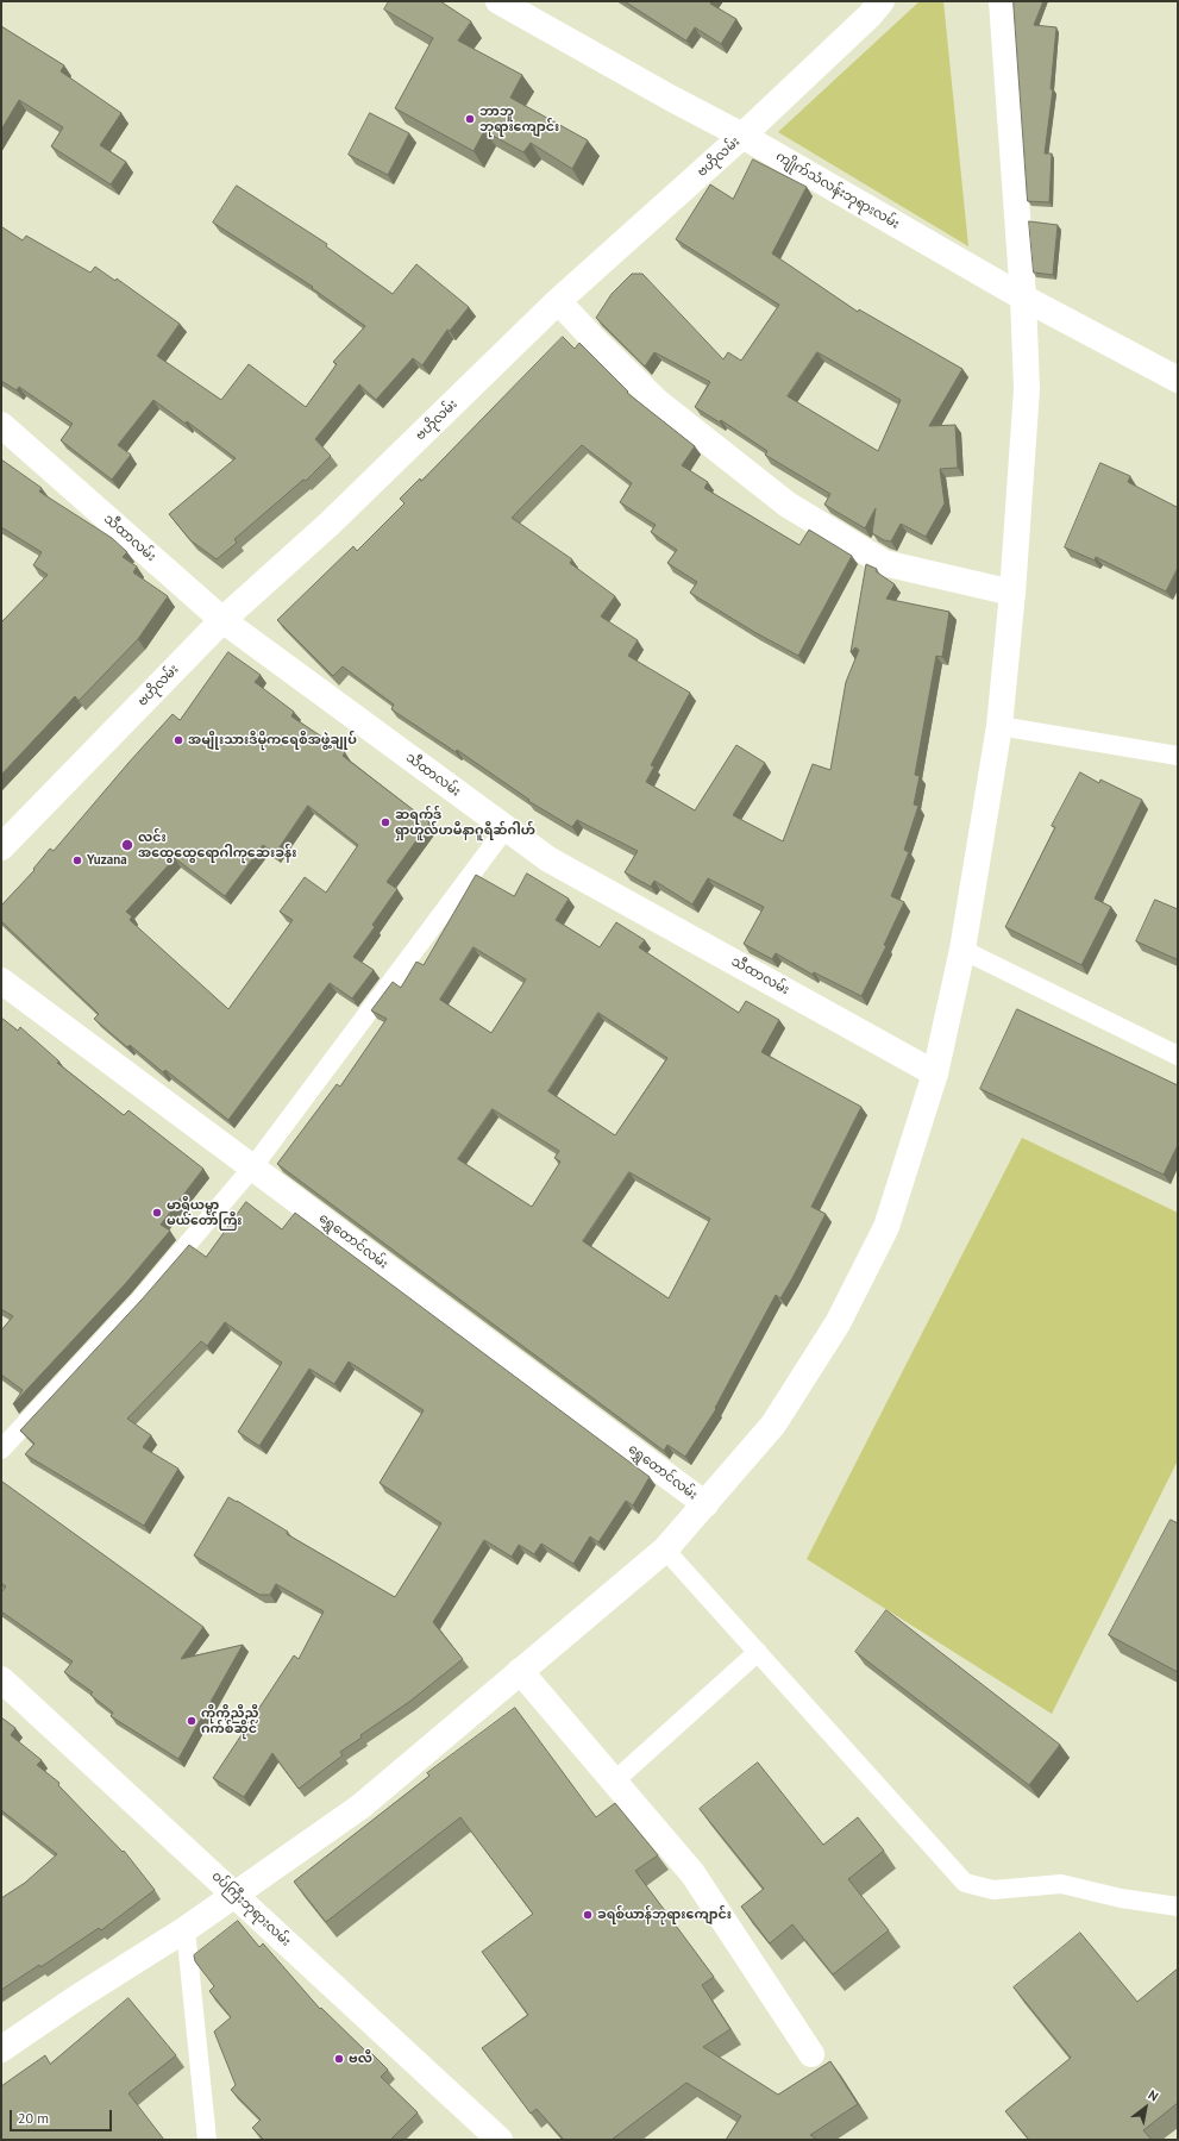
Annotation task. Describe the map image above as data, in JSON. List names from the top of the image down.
{
  "streets": {
    "street": [
      "ဗဟိုလမ်း",
      "ကျိုက်သံလန်းဘုရားလမ်း",
      "သီထာလမ်း",
      "ရွှေတောင်လမ်း",
      "ဝပ်ကြီးဘုရားလမ်း"
    ]
  },
  "crossings": [
    ["ဗဟိုလမ်း", "ကျိုက်သံလန်းဘုရားလမ်း"],
    ["ဗဟိုလမ်း", "သီထာလမ်း"]
  ],
  "places": [
    "ဘာဘူ ဘုရားကျောင်း",
    "အမျိုးသားဒီမိုကရေစီအဖွဲ့ချုပ်",
    "ဆရက်ဒ် ရှာဟူလ်ဟမီနာဂူရီဆ်ဂါဟ်",
    "လင်း အထွေထွေရောဂါကုဆေးခန်း",
    "Yuzana",
    "မာရီယမ္မာ မယ်တော်ကြီး",
    "ကိုကိုညီညီ ဂက်စ်ဆိုင်",
    "ခရစ်ယာန်ဘုရားကျောင်း",
    "ဗလီ"
  ],
  "scale_bar": "20 m",
  "north": "top right"
}
